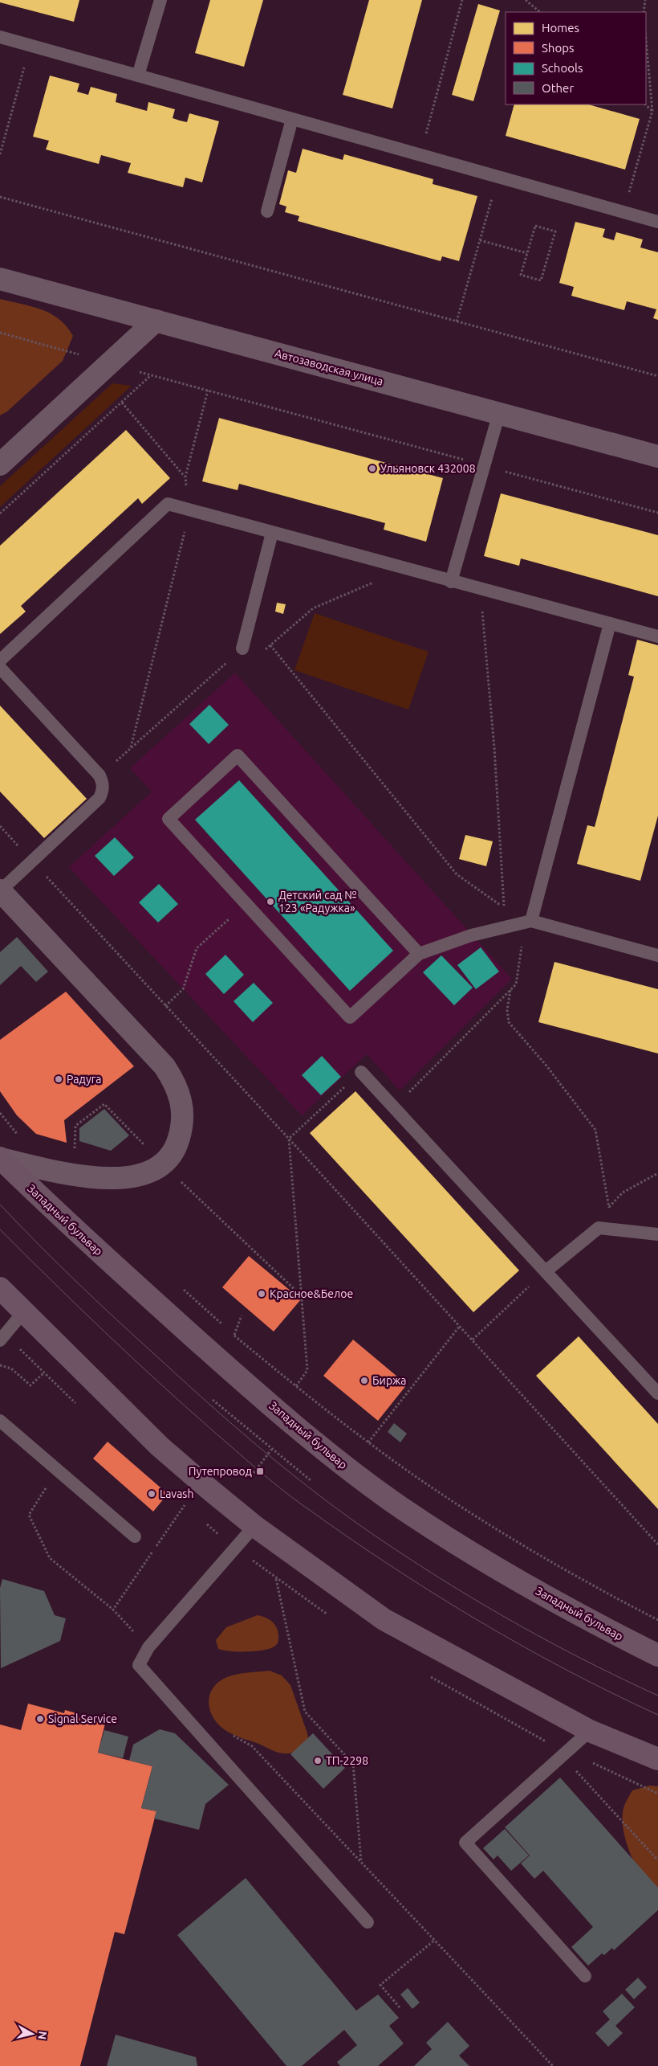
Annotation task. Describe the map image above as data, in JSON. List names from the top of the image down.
{
  "streets": {
    "main road": ["Западный бульвар"],
    "street": ["Автозаводская улица"]
  },
  "places": {
    "other": [
      "Ульяновск 432008",
      "Детский сад № 123 «Радужка»",
      "Радуга",
      "Красное&Белое",
      "Биржа",
      "Lavash",
      "Signal Service",
      "ТП-2298"
    ],
    "transit": ["Путепровод"]
  },
  "legend": [
    "Homes",
    "Shops",
    "Schools",
    "Other"
  ],
  "north": "right"
}
